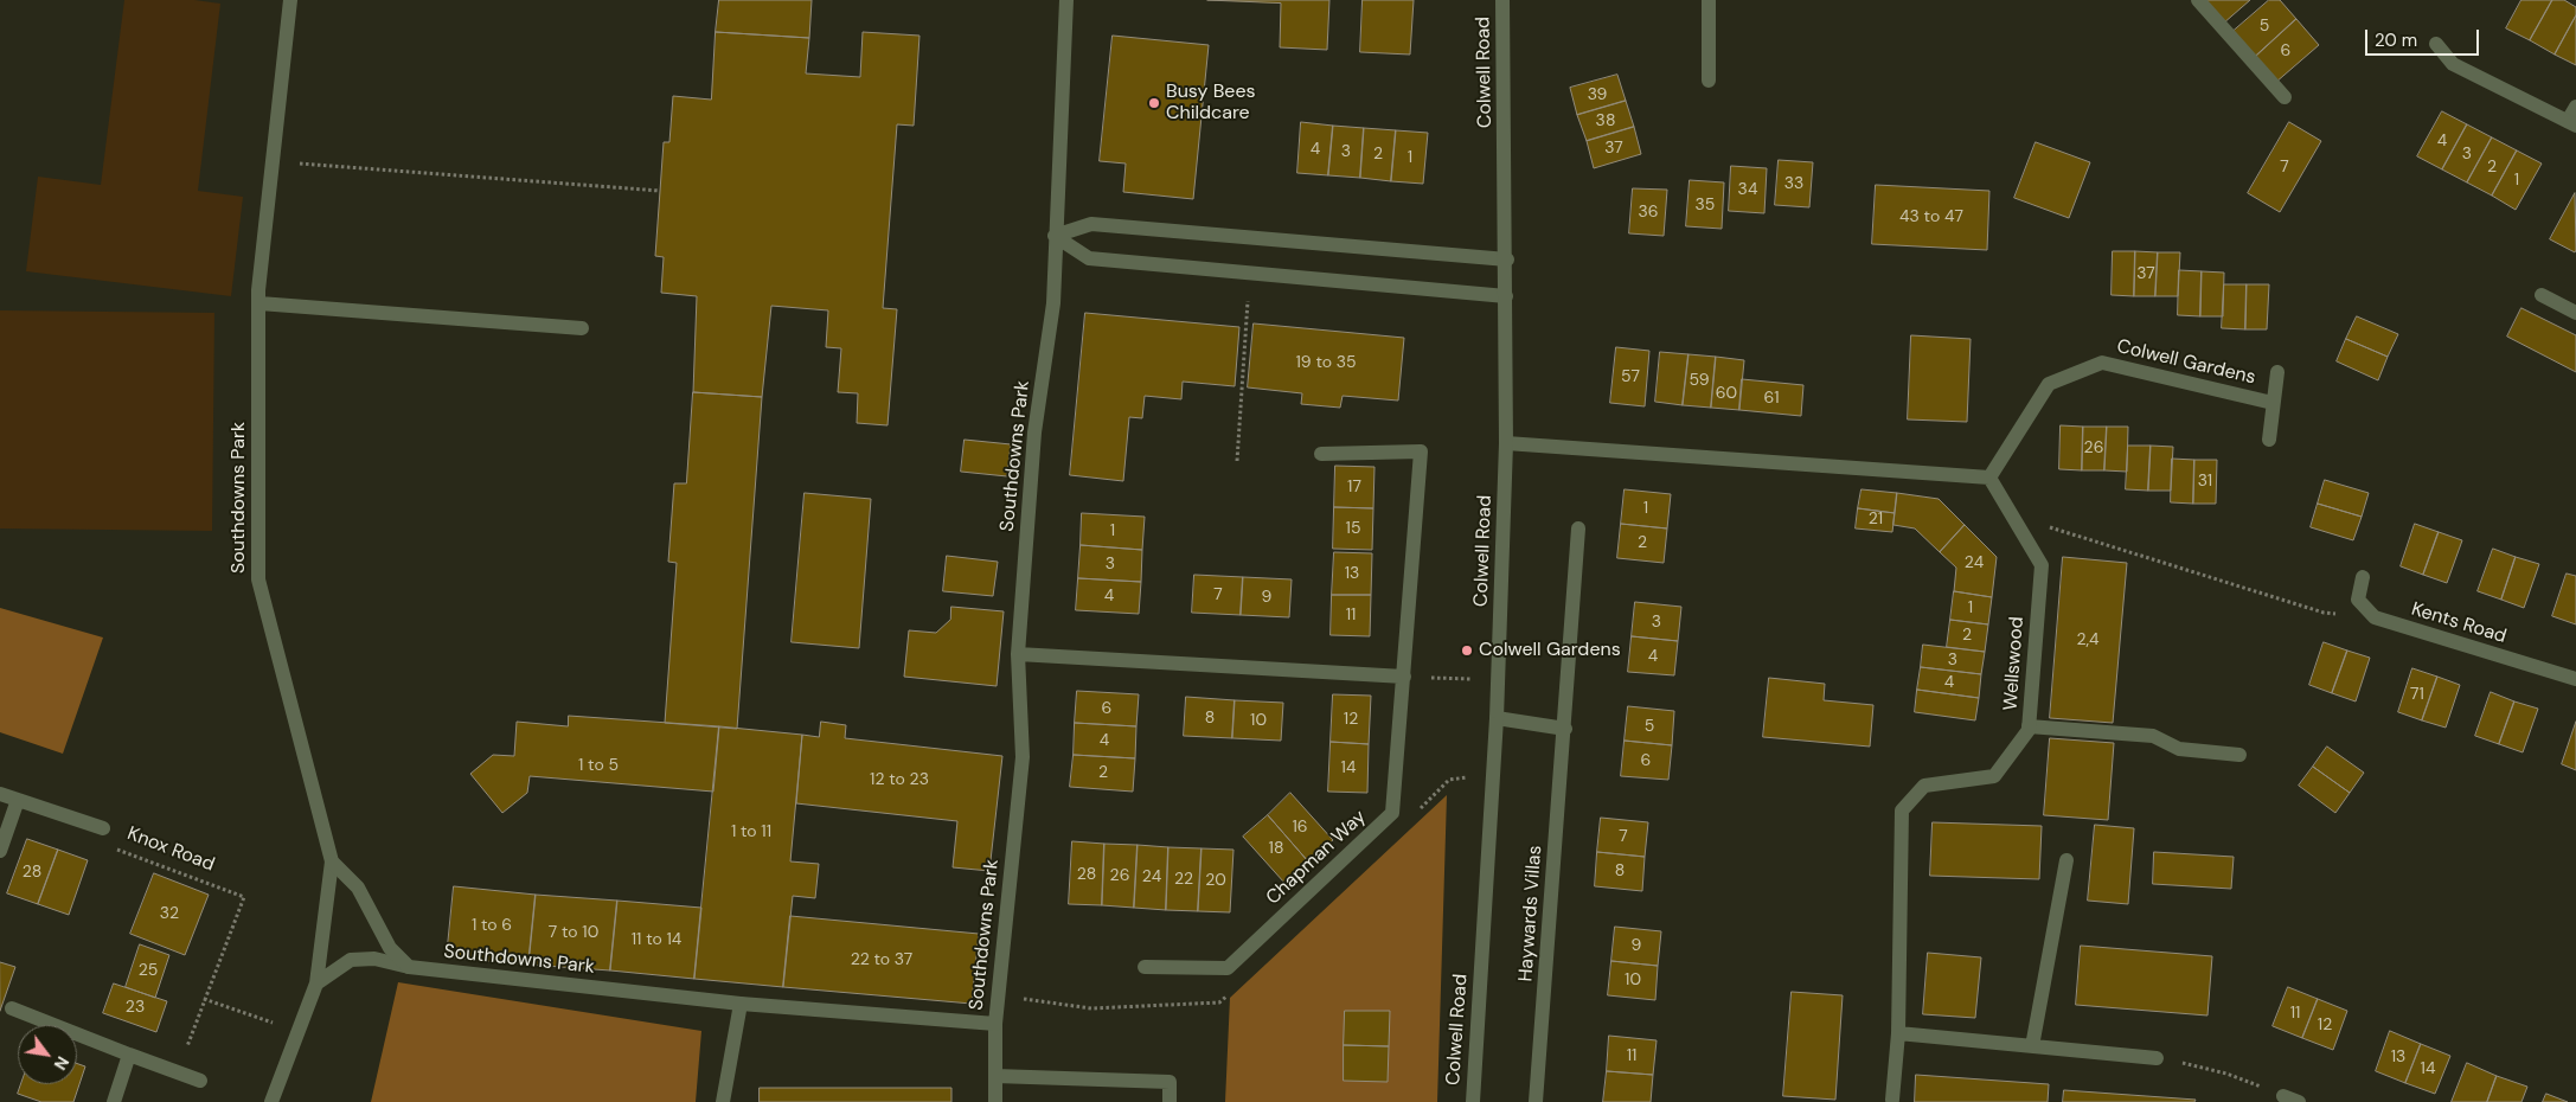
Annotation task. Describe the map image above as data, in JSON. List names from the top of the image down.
{
  "streets": {
    "street": [
      "Colwell Road",
      "Colwell Gardens",
      "Southdowns Park",
      "Kents Road",
      "Wellswood",
      "Knox Road",
      "Chapman Way",
      "Haywards Villas"
    ]
  },
  "crossings": [
    ["Colwell Gardens", "Wellswood"]
  ],
  "places": ["Busy Bees Childcare", "Colwell Gardens"],
  "house_numbers": [
    "5",
    "6",
    "39",
    "38",
    "4",
    "37",
    "4",
    "3",
    "2",
    "3",
    "1",
    "7",
    "2",
    "1",
    "33",
    "34",
    "35",
    "36",
    "43 to 47",
    "37",
    "19 to 35",
    "57",
    "59",
    "60",
    "61",
    "26",
    "31",
    "17",
    "1",
    "21",
    "15",
    "1",
    "2",
    "24",
    "3",
    "13",
    "7",
    "4",
    "9",
    "1",
    "11",
    "3",
    "2",
    "2,4",
    "4",
    "3",
    "4",
    "71",
    "6",
    "8",
    "12",
    "10",
    "5",
    "4",
    "6",
    "1 to 5",
    "14",
    "2",
    "12 to 23",
    "16",
    "1 to 11",
    "7",
    "18",
    "8",
    "28",
    "28",
    "26",
    "24",
    "22",
    "20",
    "32",
    "1 to 6",
    "7 to 10",
    "11 to 14",
    "9",
    "22 to 37",
    "25",
    "10",
    "23",
    "11",
    "12",
    "11",
    "13",
    "14"
  ],
  "scale_bar": "20 m",
  "north": "bottom right"
}
